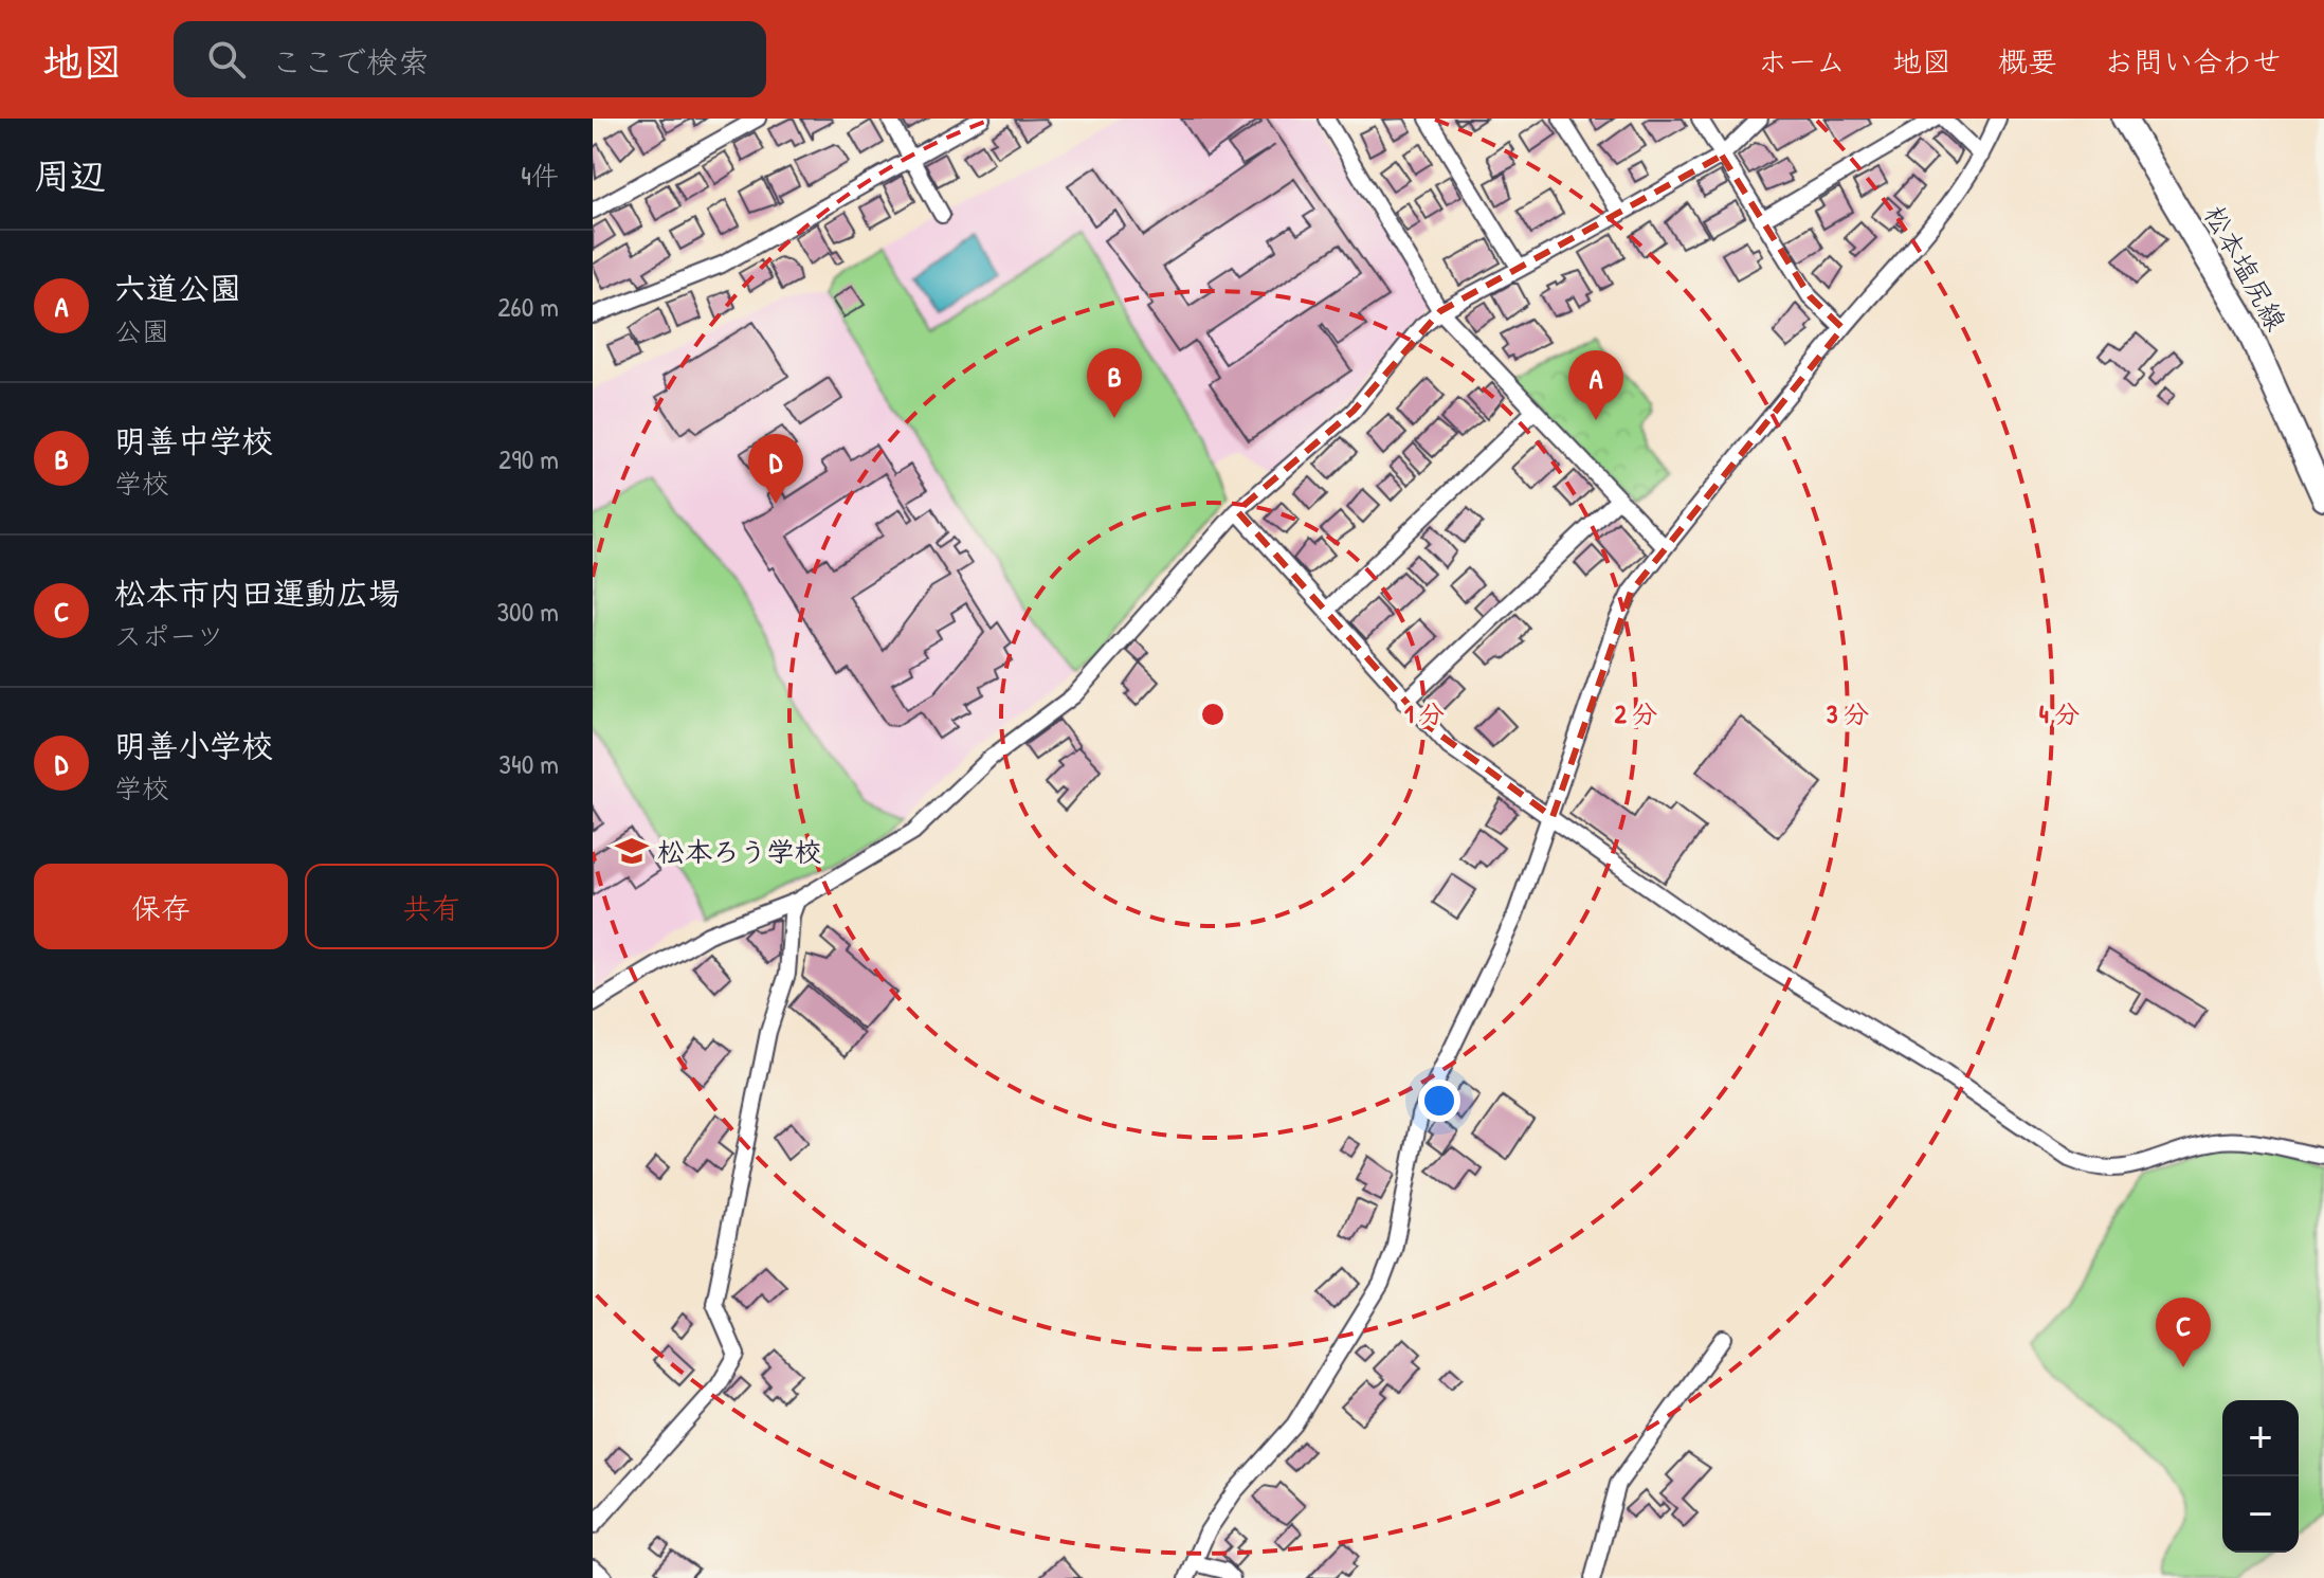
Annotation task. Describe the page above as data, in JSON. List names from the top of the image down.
{
  "streets": {
    "main road": ["松本塩尻線"]
  },
  "places": {
    "school or university": ["松本ろう学校"]
  },
  "page": {
    "header": "地図",
    "search": "ここで検索",
    "nav": [
      "ホーム",
      "地図",
      "概要",
      "お問い合わせ"
    ],
    "heading": ["周辺", "4件"],
    "list": [
      {
        "mark": "A",
        "name": "六道公園",
        "note": "公園",
        "value": "260 m"
      },
      {
        "mark": "B",
        "name": "明善中学校",
        "note": "学校",
        "value": "290 m"
      },
      {
        "mark": "C",
        "name": "松本市内田運動広場",
        "note": "スポーツ",
        "value": "300 m"
      },
      {
        "mark": "D",
        "name": "明善小学校",
        "note": "学校",
        "value": "340 m"
      }
    ],
    "pins": [
      "B",
      "A",
      "D",
      "C"
    ],
    "buttons": ["保存", "共有"],
    "map_buttons": ["+", "−"]
  },
  "rings": [
    "1 分",
    "2 分",
    "3 分",
    "4 分"
  ]
}
